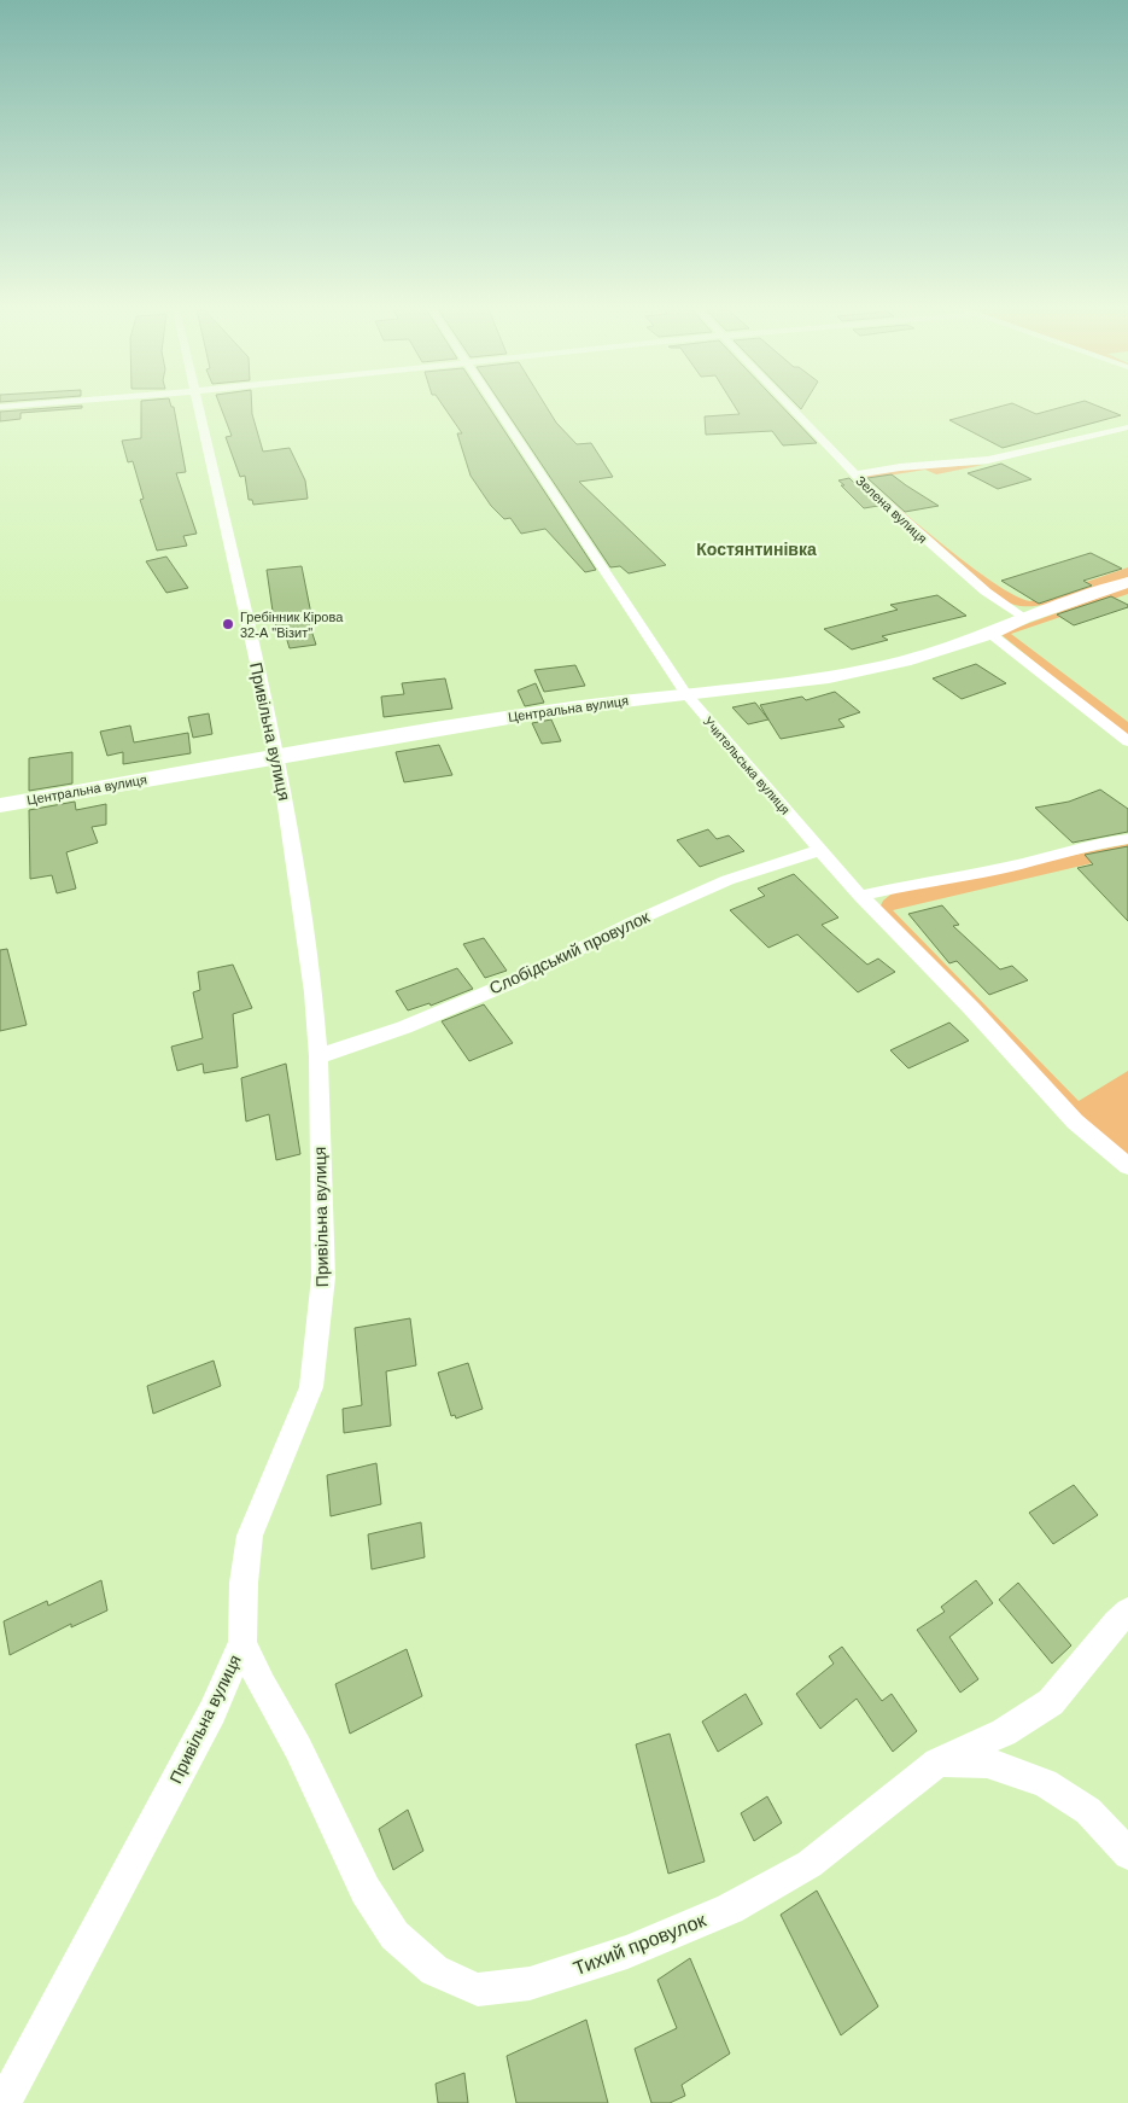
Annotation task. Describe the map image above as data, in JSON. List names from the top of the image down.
{
  "streets": {
    "street": [
      "Зелена вулиця",
      "Центральна вулиця",
      "Привільна вулиця",
      "Учительська вулиця",
      "Слобідський провулок",
      "Тихий провулок"
    ]
  },
  "crossings": [
    ["Зелена вулиця", "Центральна вулиця"],
    ["Центральна вулиця", "Привільна вулиця"],
    ["Центральна вулиця", "Учительська вулиця"],
    ["Привільна вулиця", "Слобідський провулок"],
    ["Привільна вулиця", "Тихий провулок"],
    ["Учительська вулиця", "Слобідський провулок"]
  ],
  "districts": ["Костянтинівка"],
  "places": ["Гребінник Кірова 32-А \"Візит\""]
}
